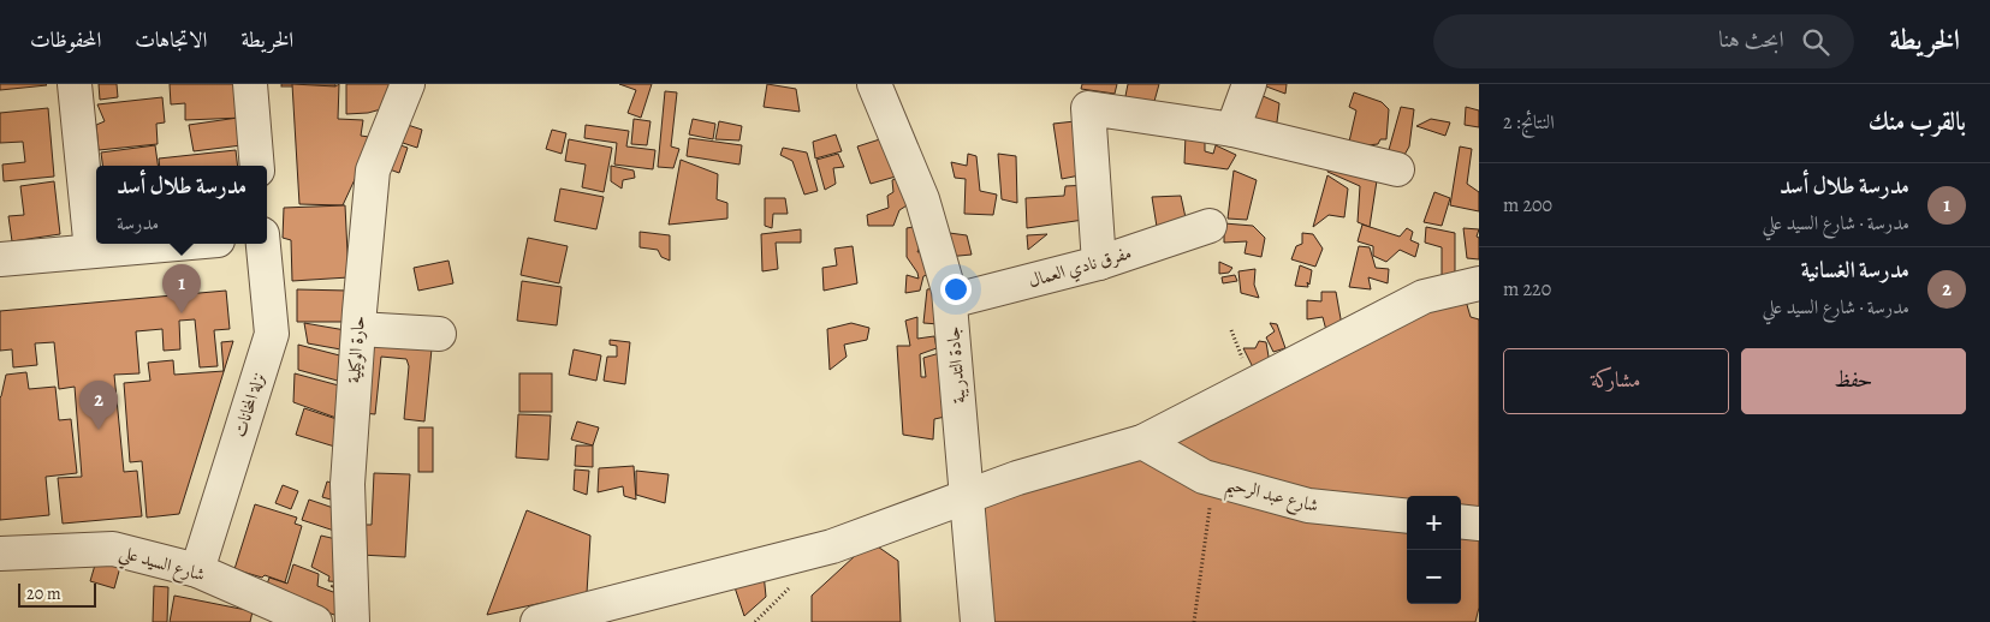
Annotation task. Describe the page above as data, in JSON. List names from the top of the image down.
{
  "streets": {
    "street": [
      "مفرق نادي العمال",
      "حارة الوكيلية",
      "جادة التدريبة",
      "نزلة المخانات",
      "شارع عبد الرحيم",
      "شارع السيد علي"
    ]
  },
  "crossings": [
    ["مفرق نادي العمال", "جادة التدريبة"],
    ["نزلة المخانات", "شارع السيد علي"]
  ],
  "scale_bar": "20 m",
  "page": {
    "header": "الخريطة",
    "search": "ابحث هنا",
    "nav": ["الخريطة", "الاتجاهات", "المحفوظات"],
    "heading": ["بالقرب منك", "النتائج: 2"],
    "list": [
      {
        "mark": "1",
        "name": "مدرسة طلال أسد",
        "note": "مدرسة · شارع السيد علي",
        "value": "200 m"
      },
      {
        "mark": "2",
        "name": "مدرسة الغسانية",
        "note": "مدرسة · شارع السيد علي",
        "value": "220 m"
      }
    ],
    "popup": ["مدرسة طلال أسد", "مدرسة"],
    "pins": ["1", "2"],
    "buttons": ["حفظ", "مشاركة"],
    "map_buttons": ["+", "−"],
    "scale": "20 m"
  }
}
